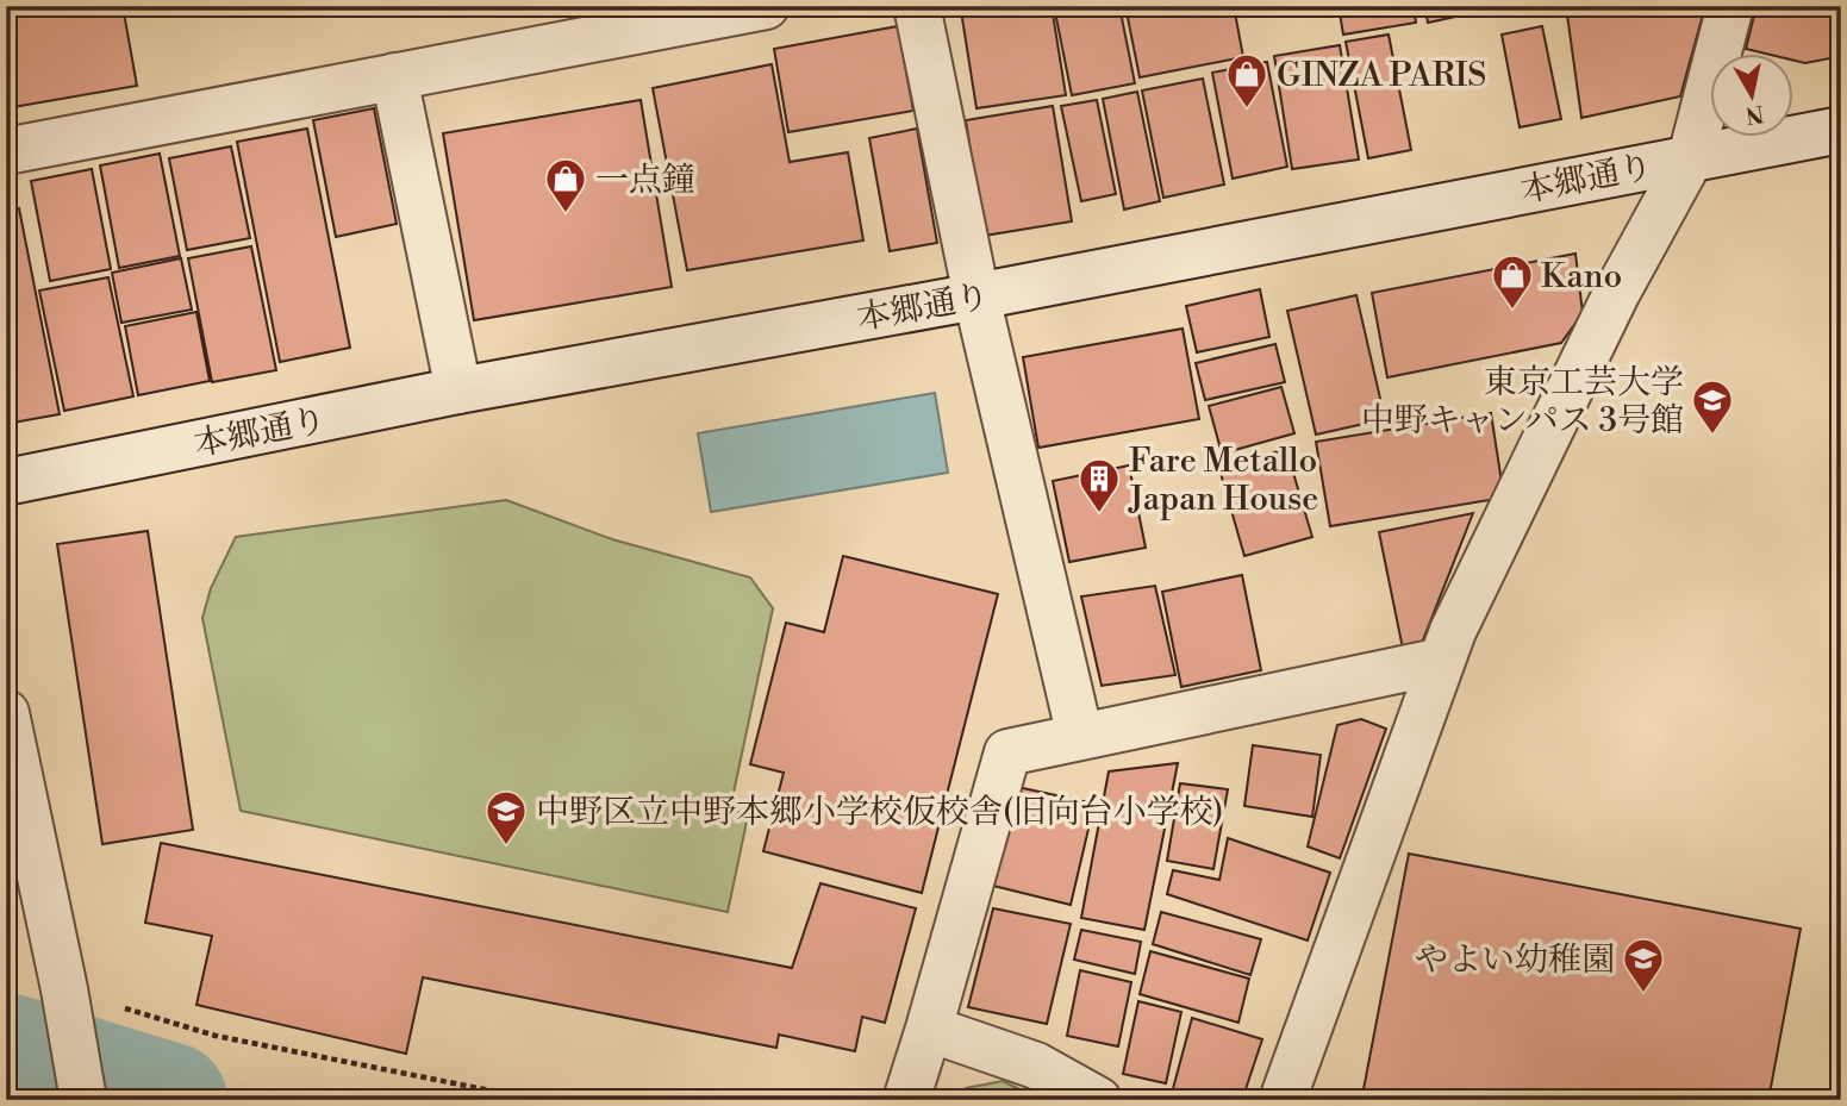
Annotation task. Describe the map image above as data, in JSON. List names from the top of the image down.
{
  "streets": {
    "street": ["本郷通り"]
  },
  "places": {
    "shop": ["GINZA PARIS", "一点鐘", "Kano"],
    "school or university": ["東京工芸大学 中野キャンパス 3号館", "中野区立中野本郷小学校仮校舎(旧向台小学校)", "やよい幼稚園"],
    "building": ["Fare Metallo Japan House"]
  },
  "north": "bottom"
}
